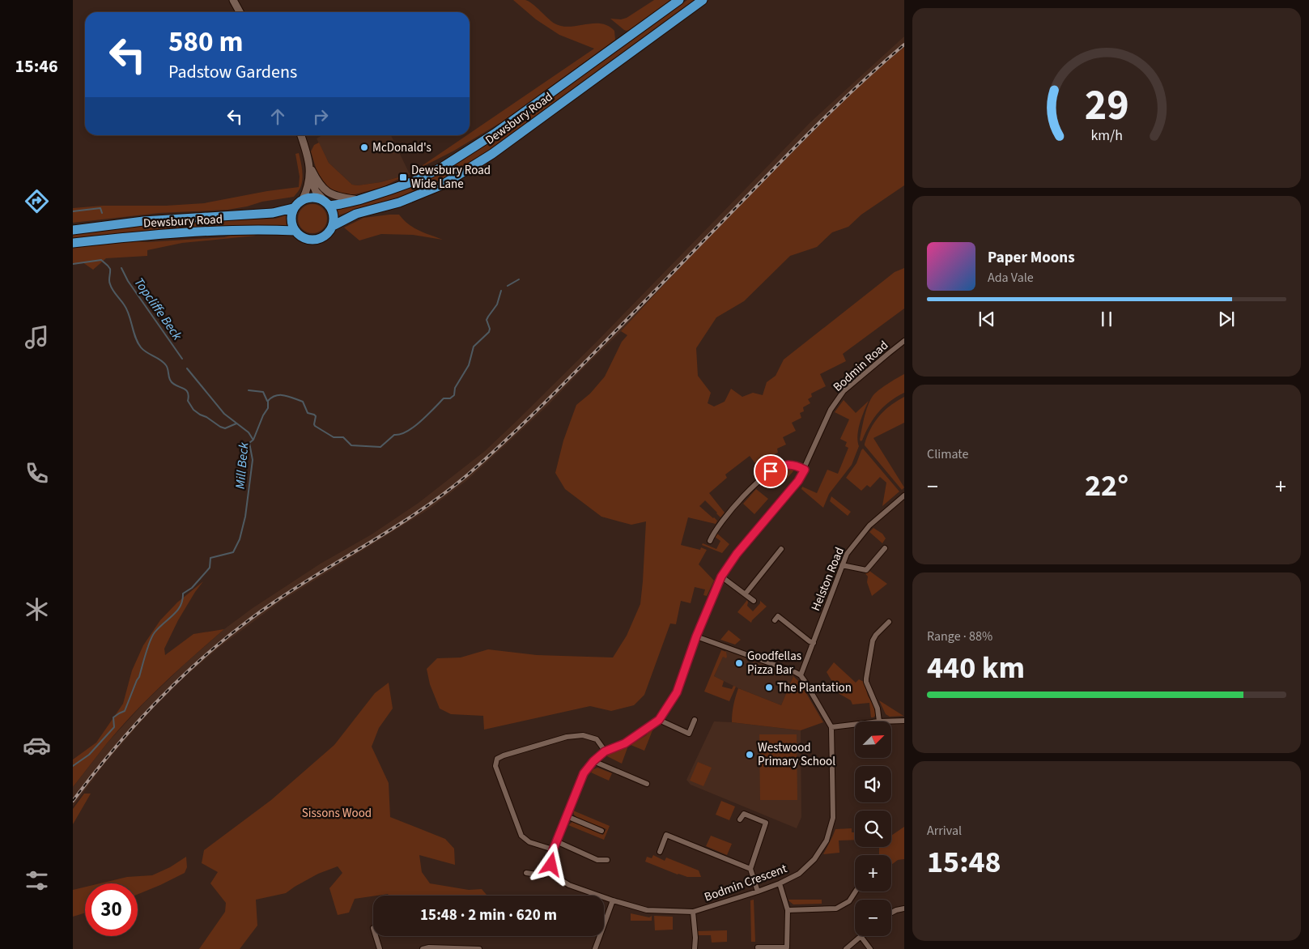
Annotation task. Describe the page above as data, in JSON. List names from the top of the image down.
{
  "streets": {
    "highway": ["Dewsbury Road"],
    "street": ["Bodmin Road", "Helston Road", "Bodmin Crescent"]
  },
  "crossings": [
    ["Bodmin Road", "Bodmin Crescent"],
    ["Helston Road", "Bodmin Crescent"]
  ],
  "water": ["Topcliffe Beck", "Mill Beck"],
  "parks": ["Sissons Wood"],
  "places": {
    "other": [
      "McDonald's",
      "Goodfellas Pizza Bar",
      "The Plantation",
      "Westwood Primary School"
    ],
    "transit": ["Dewsbury Road Wide Lane"]
  },
  "north": "top right",
  "page": {
    "tabs": "15:46",
    "turn": ["580 m", "Padstow Gardens"],
    "song": ["Paper Moons", "Ada Vale"],
    "tile": [
      "Climate",
      ["Range · 88%", "440 km"],
      ["Arrival", "15:48"]
    ],
    "heat": ["−", "22°", "+"],
    "map_buttons": ["+", "−"],
    "limit": "30",
    "trip": "15:48 · 2 min · 620 m",
    "gauge": ["29", "km/h"]
  }
}
